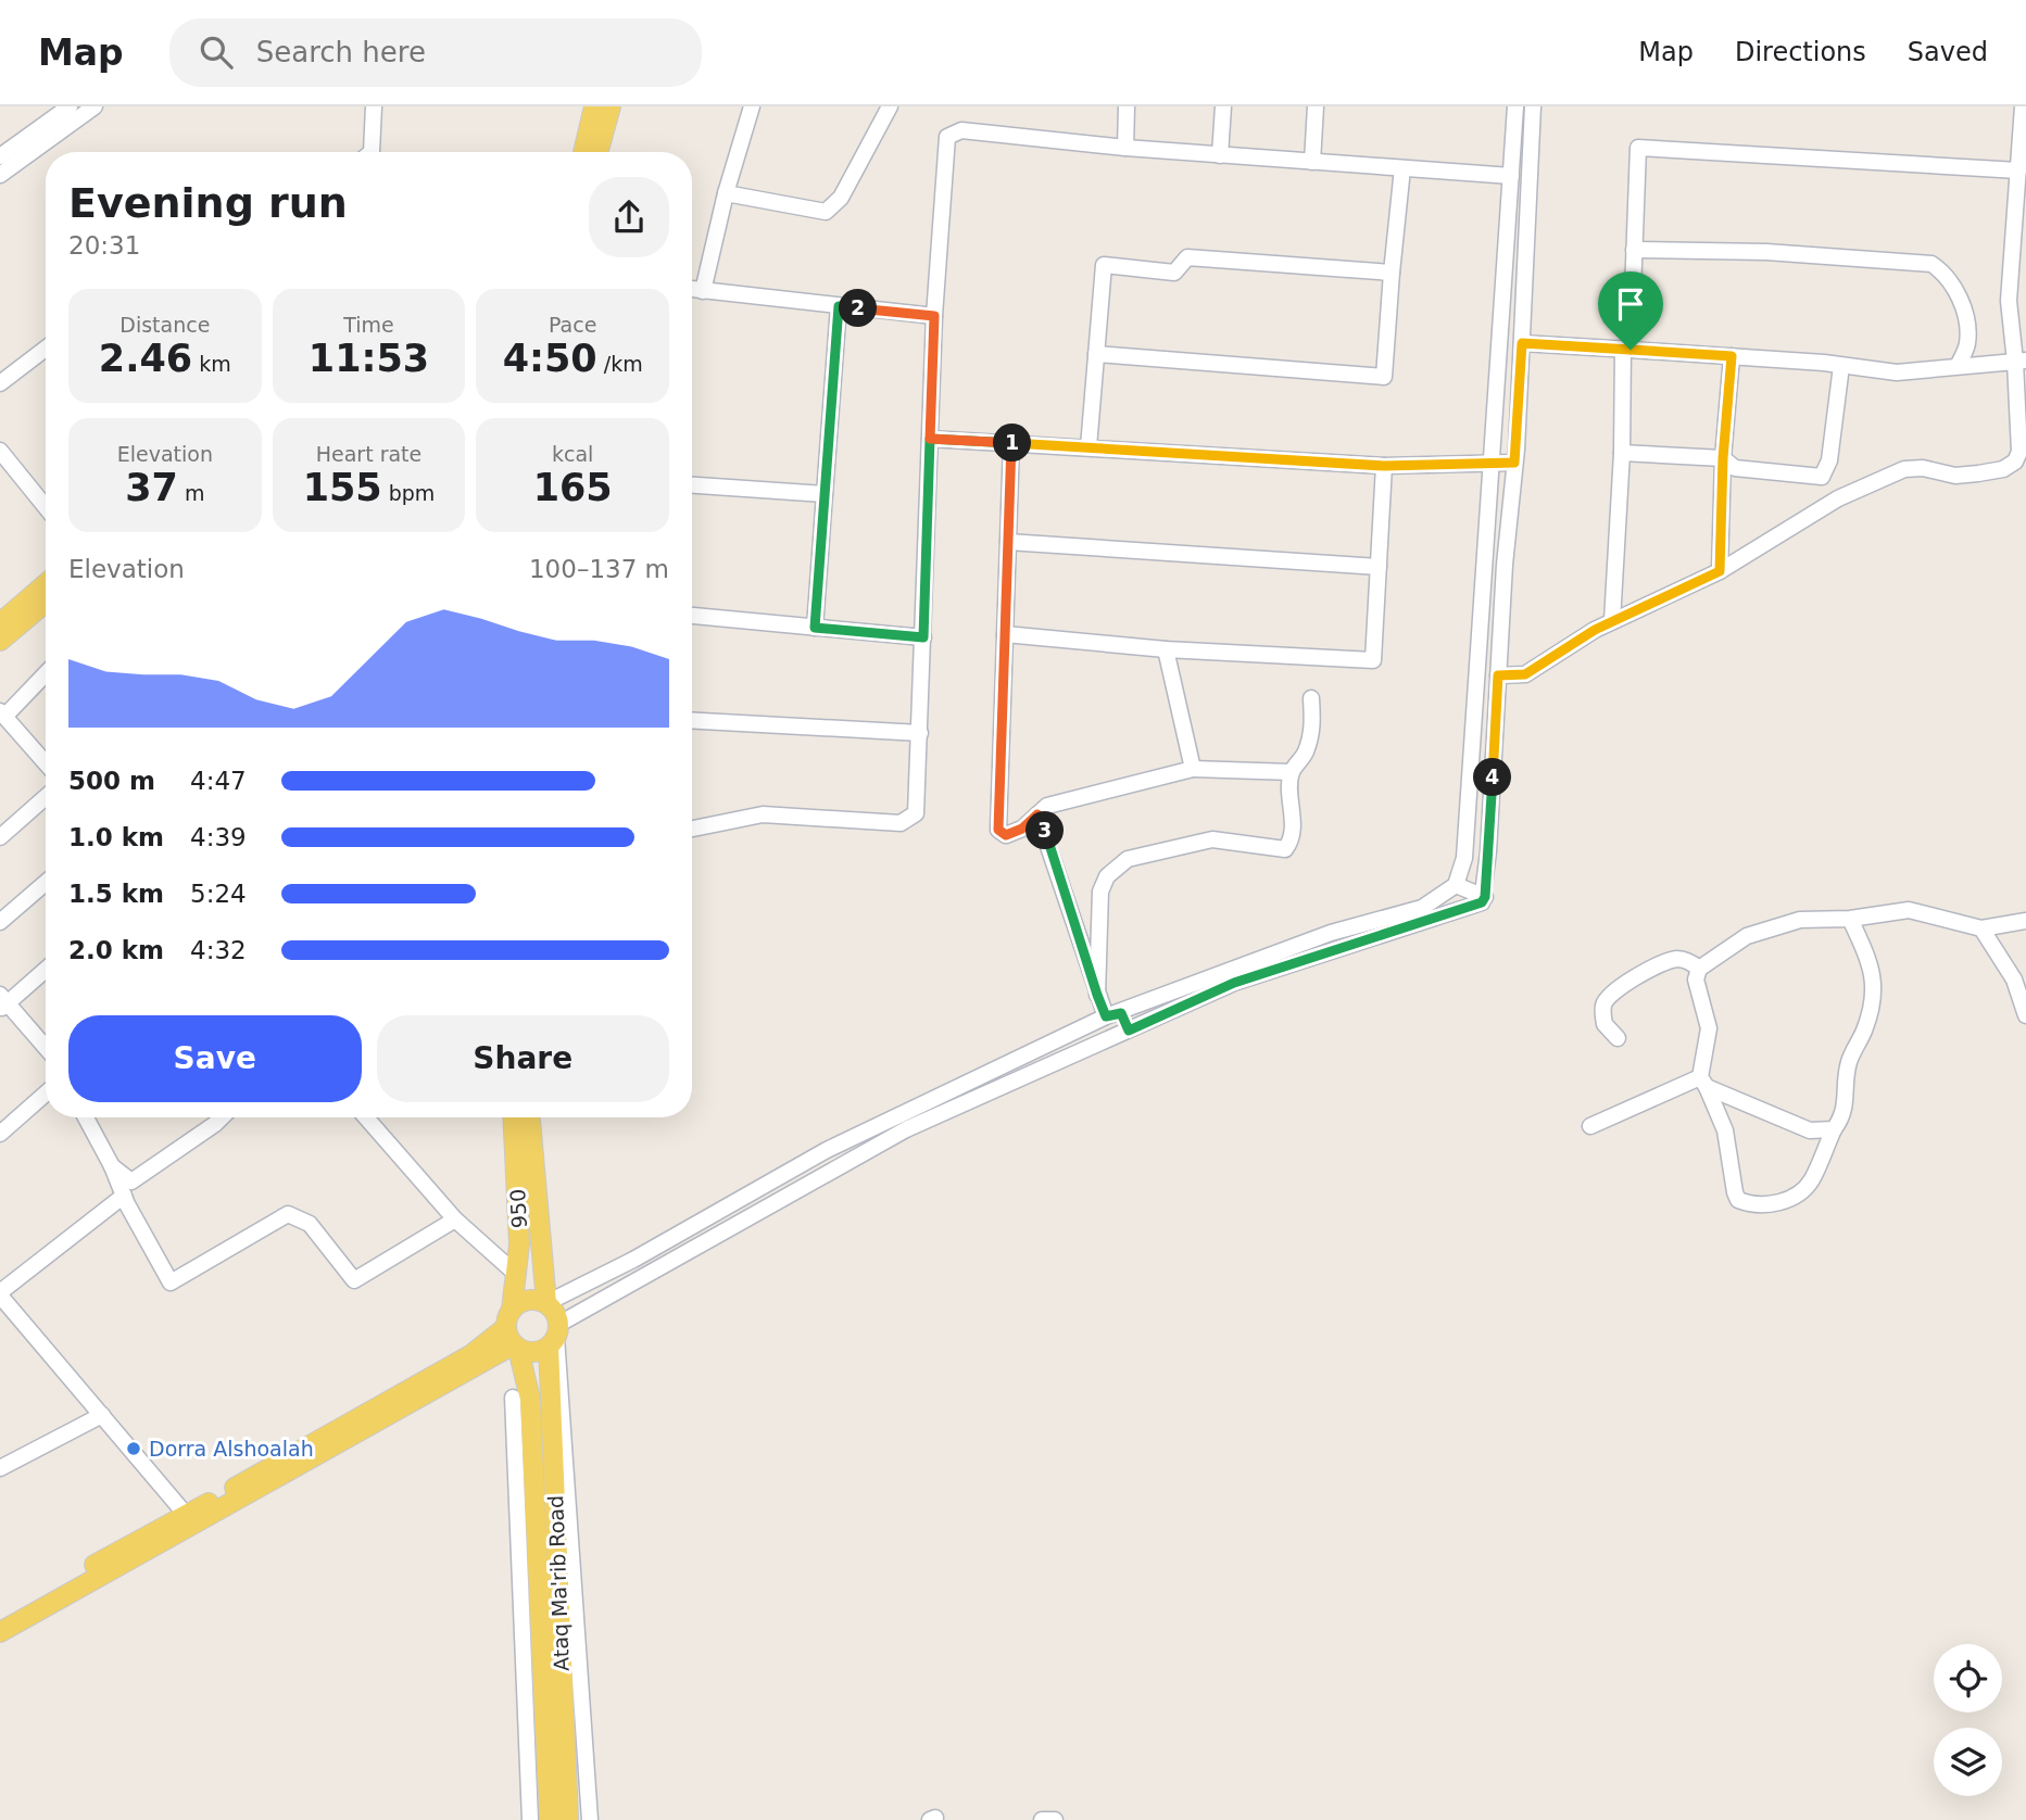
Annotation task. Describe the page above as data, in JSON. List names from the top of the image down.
{
  "streets": {
    "main road": ["950", "Ataq Ma'rib Road"]
  },
  "crossings": [
    ["950", "Ataq Ma'rib Road"]
  ],
  "places": ["Dorra Alshoalah"],
  "page": {
    "header": "Map",
    "search": "Search here",
    "nav": ["Map", "Directions", "Saved"],
    "heading": ["Evening run", "20:31"],
    "stats": [
      ["Distance", "2.46 km"],
      ["Time", "11:53"],
      ["Pace", "4:50 /km"],
      ["Elevation", "37 m"],
      ["Heart rate", "155 bpm"],
      ["kcal", "165"]
    ],
    "pins": [
      "2",
      "1",
      "4",
      "3"
    ],
    "chart": ["Elevation", "100–137 m"],
    "list": [
      {
        "name": "500 m",
        "note": "4:47"
      },
      {
        "name": "1.0 km",
        "note": "4:39"
      },
      {
        "name": "1.5 km",
        "note": "5:24"
      },
      {
        "name": "2.0 km",
        "note": "4:32"
      }
    ],
    "buttons": ["Save", "Share"]
  }
}
